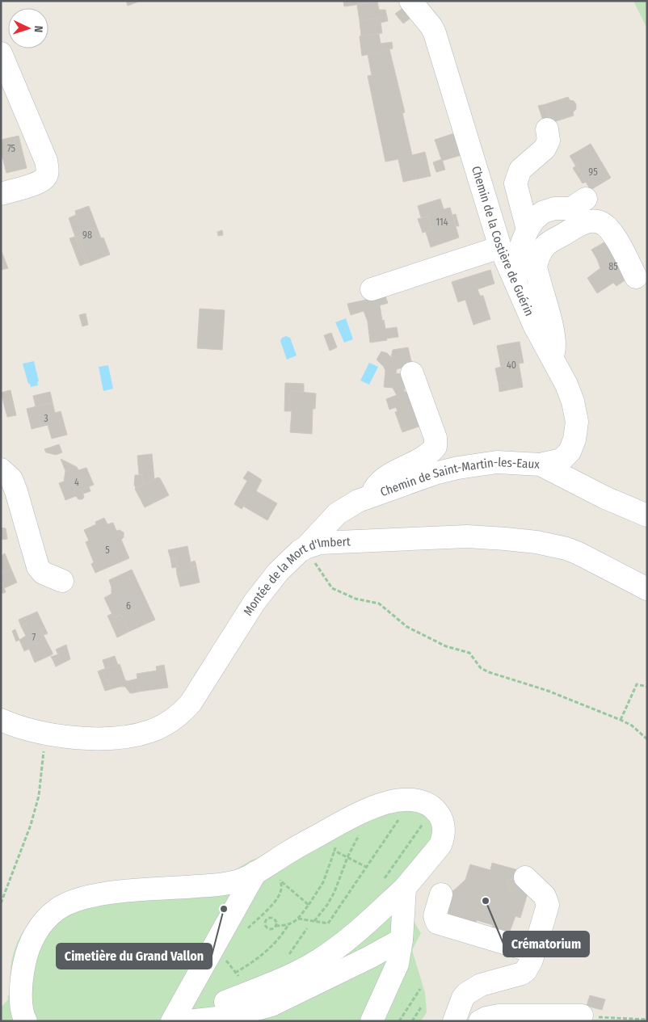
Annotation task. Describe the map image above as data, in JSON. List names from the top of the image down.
{
  "streets": {
    "street": ["Chemin de la Costière de Guérin", "Chemin de Saint-Martin-les-Eaux", "Montée de la Mort d'Imbert"]
  },
  "crossings": [
    ["Chemin de la Costière de Guérin", "Chemin de Saint-Martin-les-Eaux"],
    ["Chemin de Saint-Martin-les-Eaux", "Montée de la Mort d'Imbert"]
  ],
  "places": ["Crématorium", "Cimetière du Grand Vallon"],
  "house_numbers": [
    "75",
    "95",
    "114",
    "98",
    "85",
    "40",
    "3",
    "4",
    "5",
    "6",
    "7"
  ],
  "north": "right"
}
